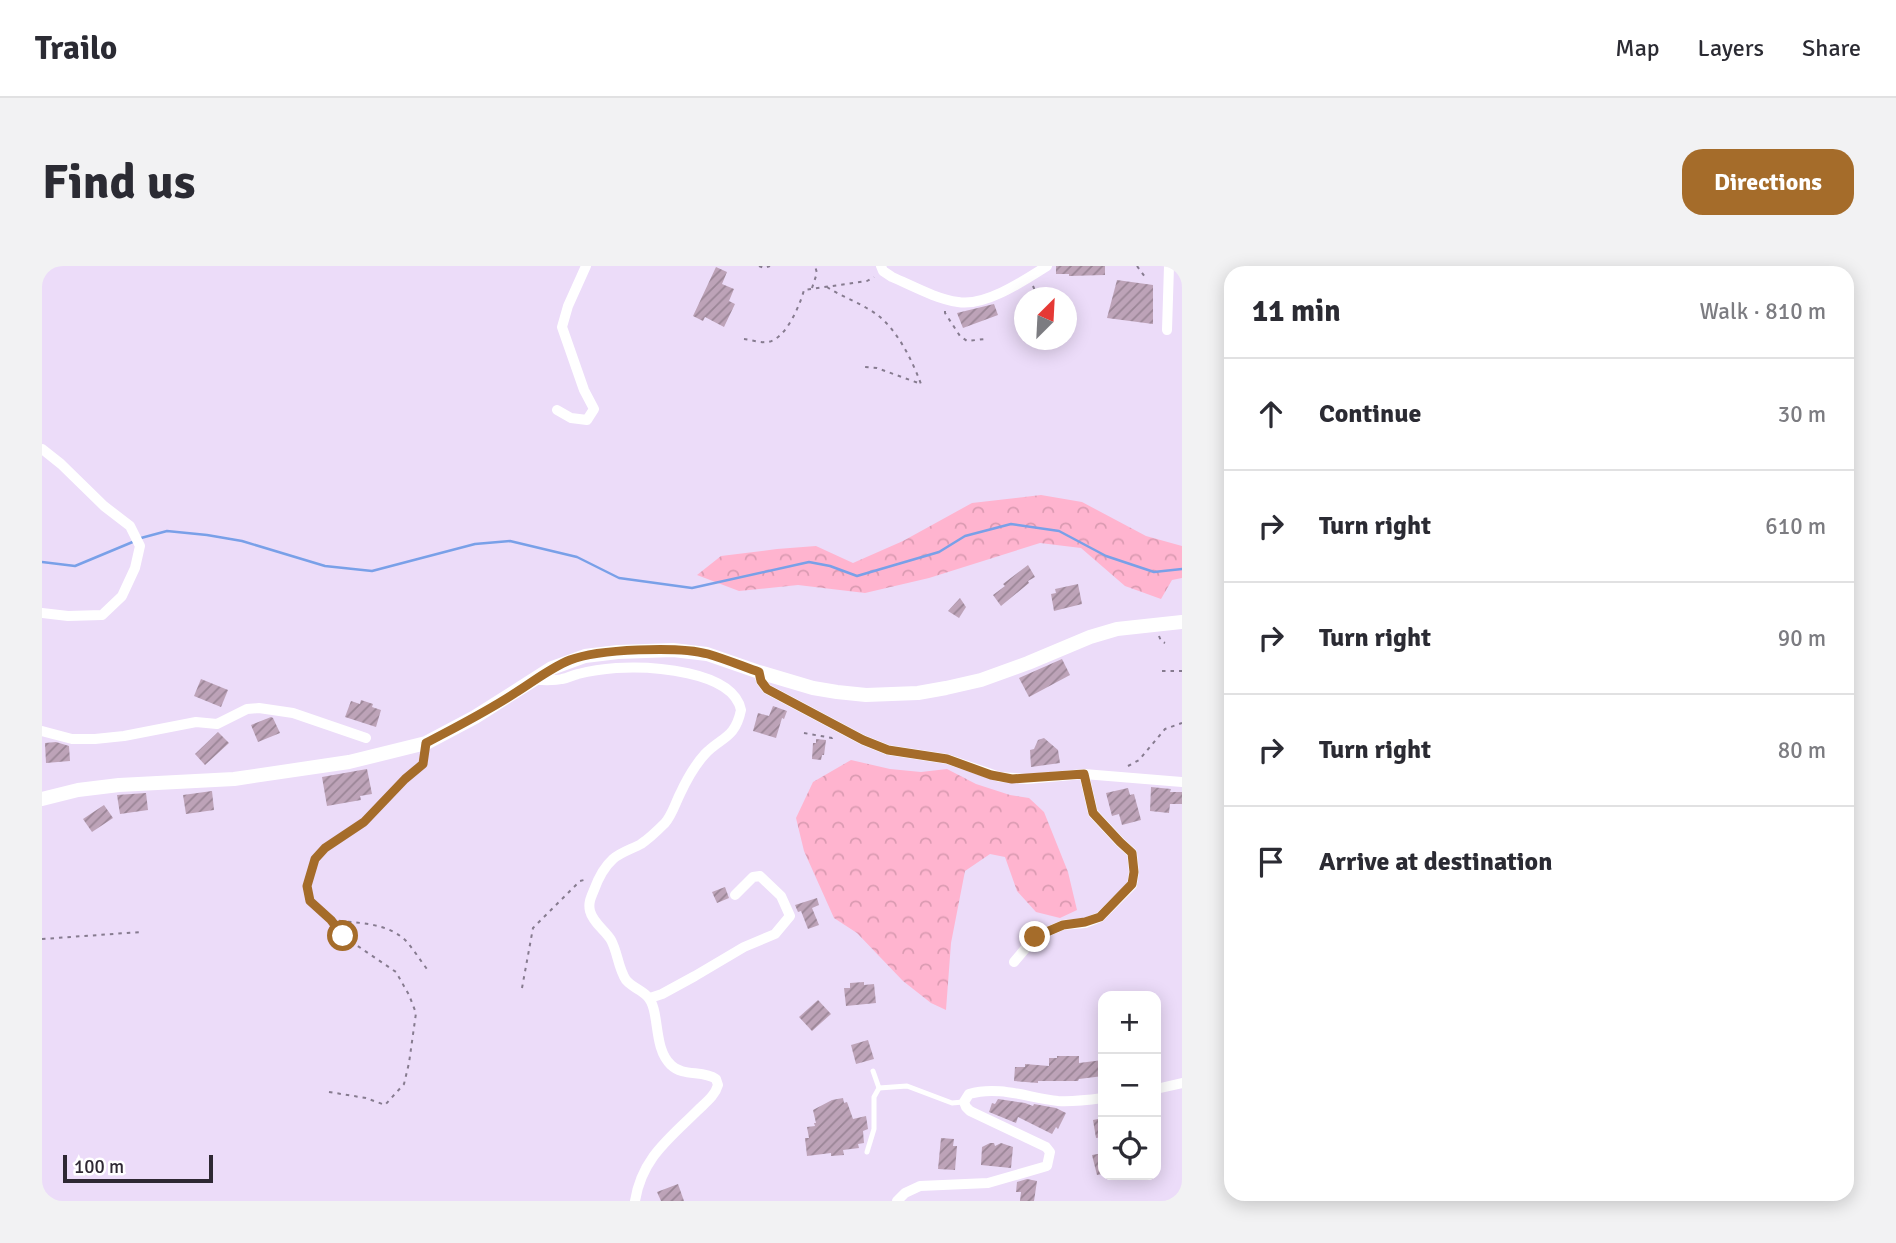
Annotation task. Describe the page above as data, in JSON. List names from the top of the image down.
{
  "scale_bar": "100 m",
  "north": "top right",
  "page": {
    "header": "Trailo",
    "nav": ["Map", "Layers", "Share"],
    "buttons": "Directions",
    "title": "Find us",
    "heading": ["11 min", "Walk · 810 m"],
    "list": [
      ["Continue", "30 m"],
      ["Turn right", "610 m"],
      ["Turn right", "90 m"],
      ["Turn right", "80 m"],
      "Arrive at destination"
    ],
    "map_buttons": ["+", "−"],
    "scale": "100 m"
  }
}
